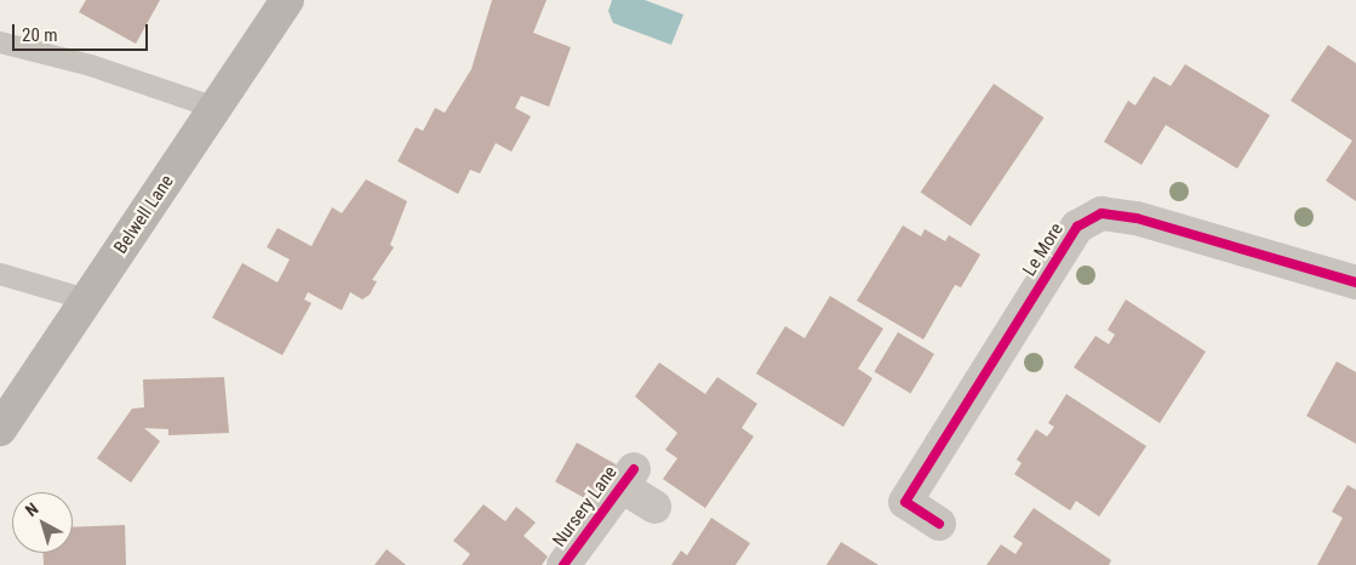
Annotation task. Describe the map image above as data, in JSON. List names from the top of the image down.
{
  "streets": {
    "main road": ["Belwell Lane"],
    "street": ["Le More", "Nursery Lane"]
  },
  "scale_bar": "20 m",
  "north": "top left"
}
